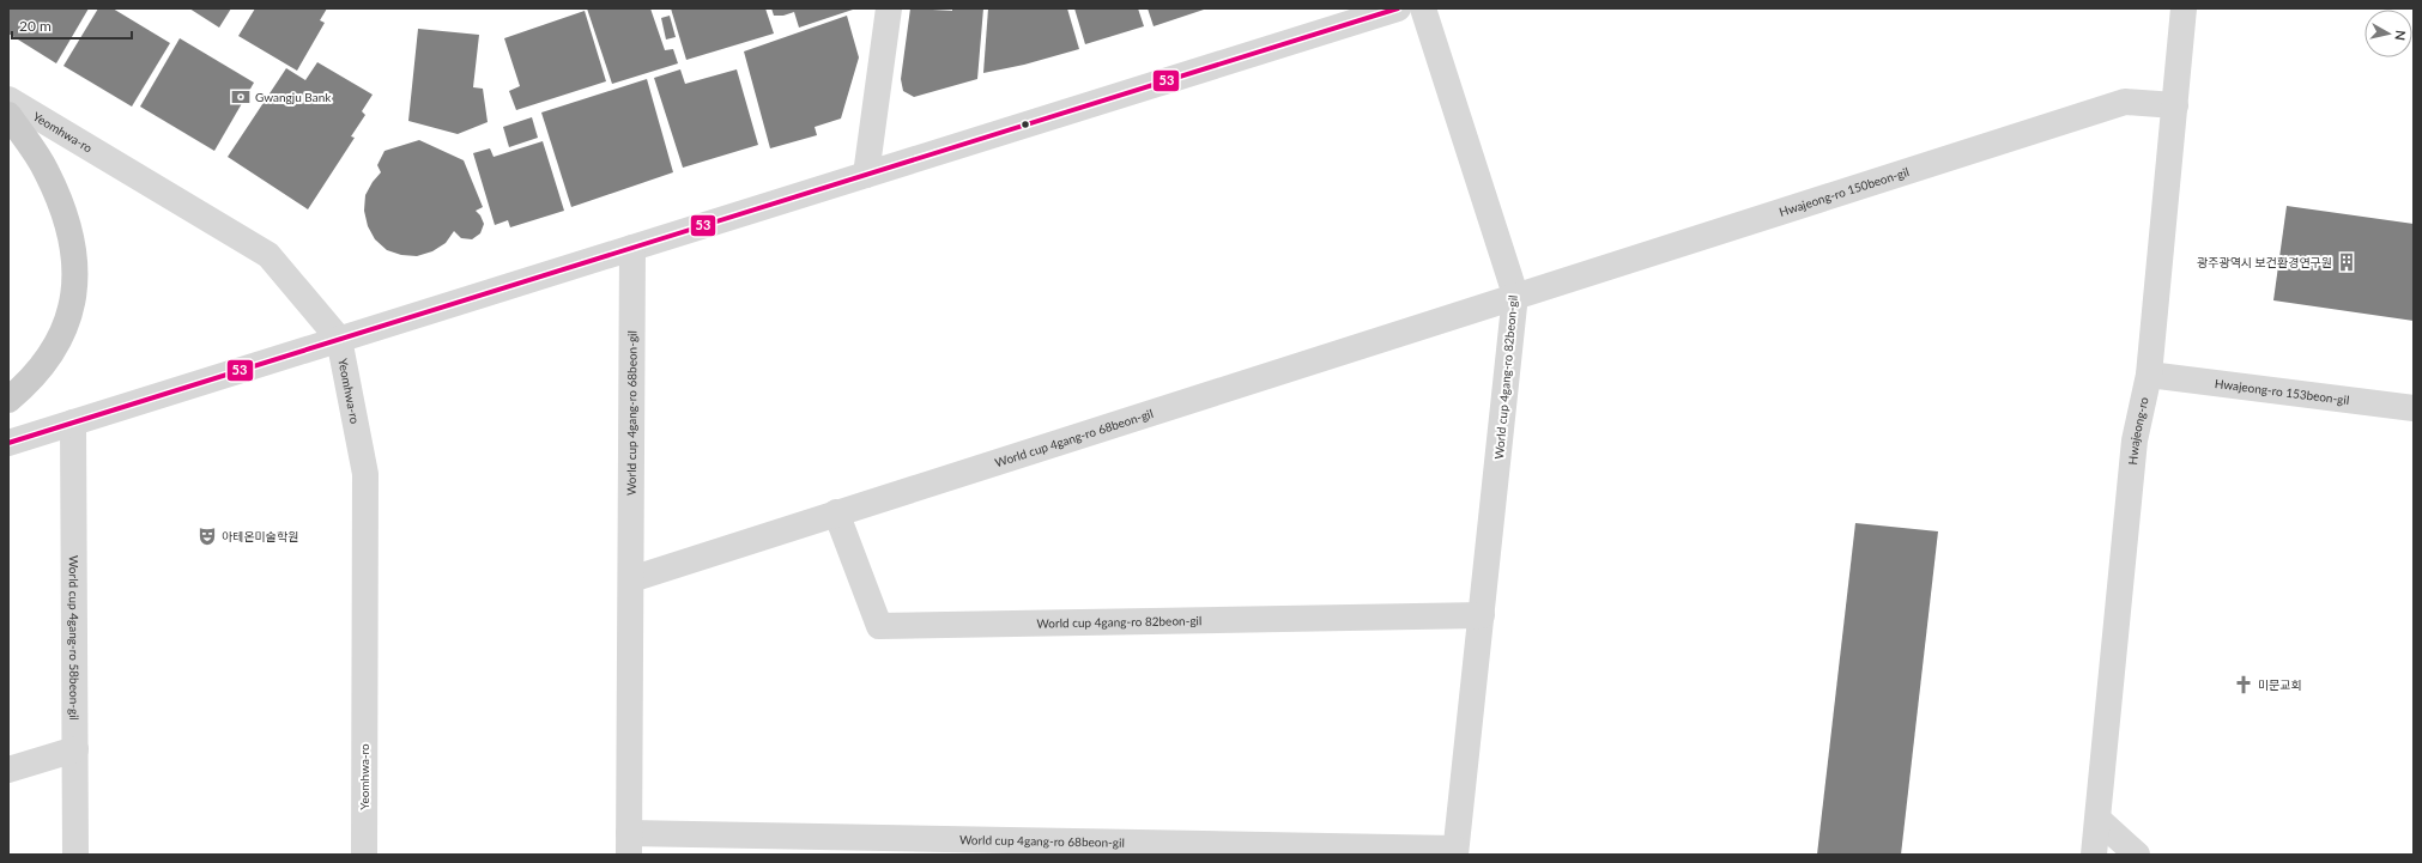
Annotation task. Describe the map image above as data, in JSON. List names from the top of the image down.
{
  "streets": {
    "street": [
      "Yeomhwa-ro",
      "Hwajeong-ro 150beon-gil",
      "World cup 4gang-ro 82beon-gil",
      "Hwajeong-ro 153beon-gil",
      "World cup 4gang-ro 68beon-gil",
      "Hwajeong-ro",
      "World cup 4gang-ro 58beon-gil"
    ]
  },
  "crossings": [
    ["Hwajeong-ro 150beon-gil", "World cup 4gang-ro 82beon-gil"],
    ["Hwajeong-ro 150beon-gil", "World cup 4gang-ro 68beon-gil"],
    ["Hwajeong-ro 150beon-gil", "Hwajeong-ro"],
    ["World cup 4gang-ro 82beon-gil", "World cup 4gang-ro 68beon-gil"],
    ["Hwajeong-ro 153beon-gil", "Hwajeong-ro"]
  ],
  "places": {
    "bank": ["Gwangju Bank"],
    "building": ["광주광역시 보건환경연구원"],
    "theatre": ["아테온미술학원"],
    "church": ["미문교회"]
  },
  "lines": ["transit line 53"],
  "scale_bar": "20 m",
  "north": "right"
}
